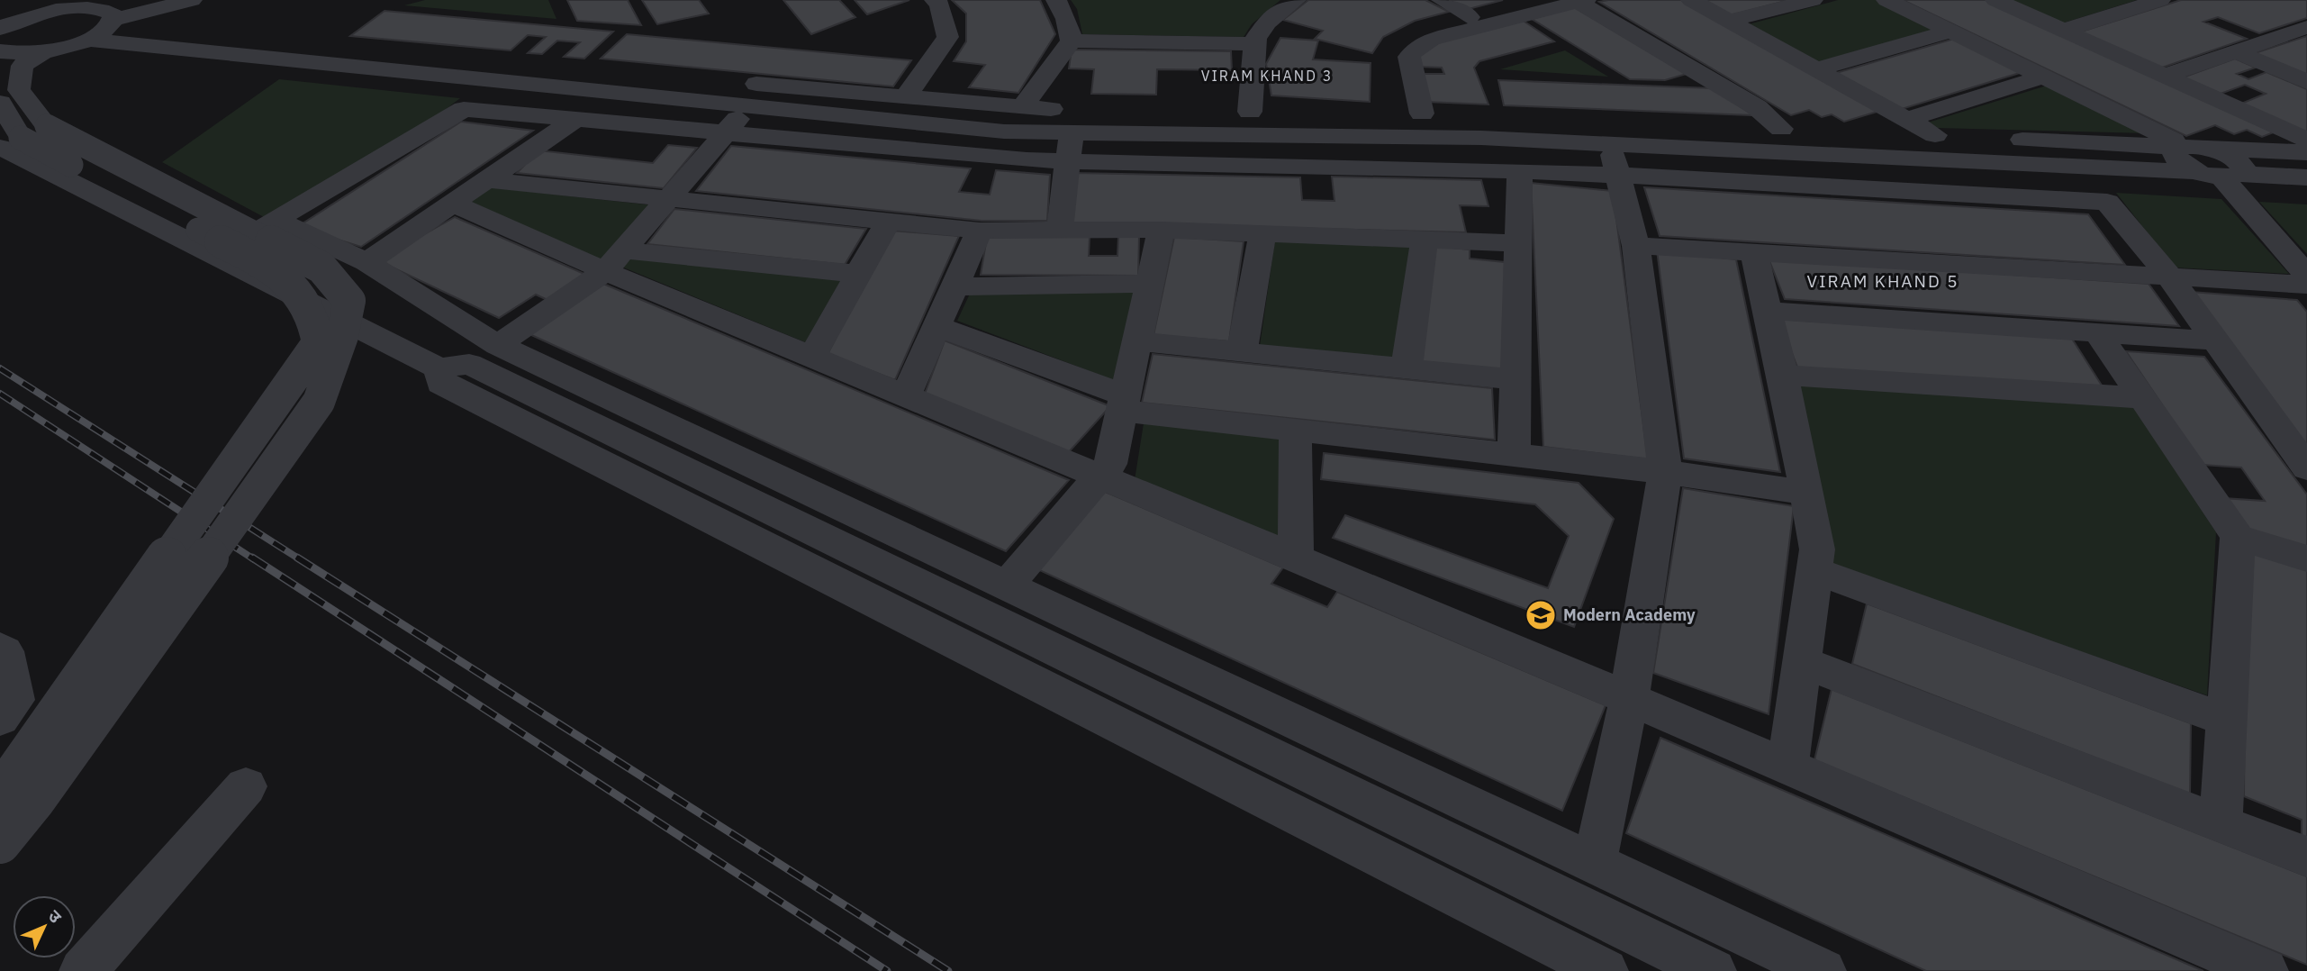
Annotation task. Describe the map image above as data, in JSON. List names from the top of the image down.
{
  "districts": ["VIRAM KHAND 3", "VIRAM KHAND 5"],
  "places": {
    "school or university": ["Modern Academy"]
  },
  "north": "top right"
}
